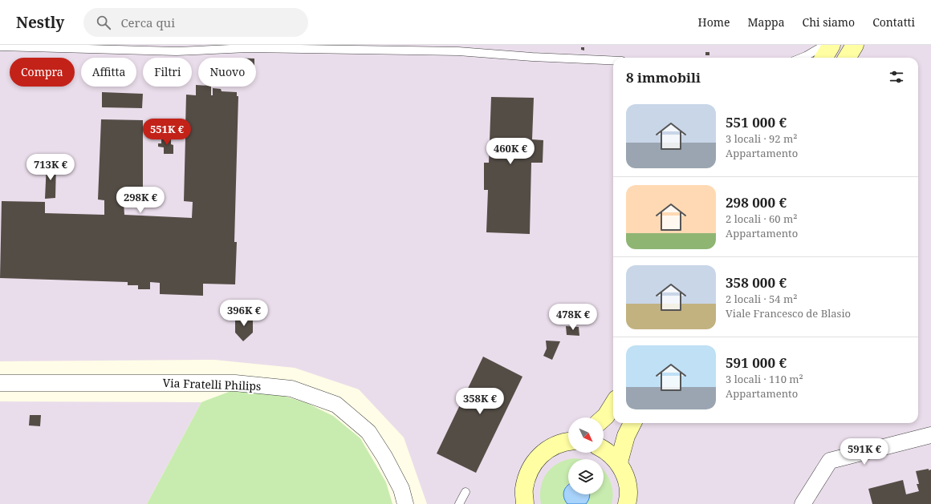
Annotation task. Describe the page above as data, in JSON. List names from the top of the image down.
{
  "streets": {
    "street": ["Via Fratelli Philips"]
  },
  "north": "bottom right",
  "page": {
    "header": "Nestly",
    "search": "Cerca qui",
    "nav": [
      "Home",
      "Mappa",
      "Chi siamo",
      "Contatti"
    ],
    "chip": [
      "Compra",
      "Affitta",
      "Filtri",
      "Nuovo"
    ],
    "heading": "8 immobili",
    "list": [
      {
        "name": "551 000 €",
        "note": "3 locali · 92 m² · Appartamento"
      },
      {
        "name": "298 000 €",
        "note": "2 locali · 60 m² · Appartamento"
      },
      {
        "name": "358 000 €",
        "note": "2 locali · 54 m² · Viale Francesco de Blasio"
      },
      {
        "name": "591 000 €",
        "note": "3 locali · 110 m² · Appartamento"
      }
    ],
    "price": [
      "551K €",
      "460K €",
      "713K €",
      "298K €",
      "396K €",
      "478K €",
      "358K €",
      "591K €"
    ]
  }
}
